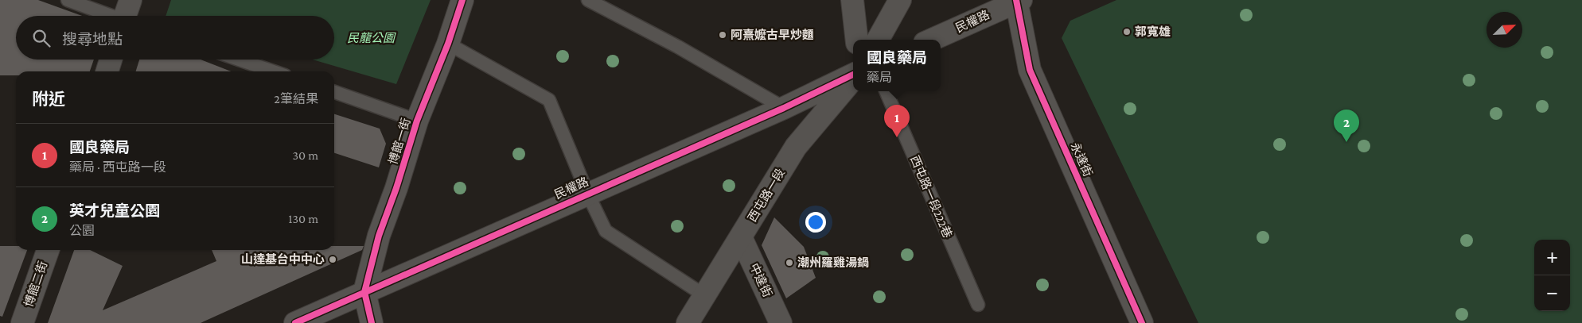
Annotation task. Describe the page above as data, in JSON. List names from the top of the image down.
{
  "streets": {
    "street": [
      "民權路",
      "博館一街",
      "永達街",
      "西屯路一段",
      "中達街",
      "博館二街"
    ],
    "lane": ["西屯路一段222巷"]
  },
  "crossings": [
    ["民權路", "博館一街"],
    ["民權路", "永達街"],
    ["西屯路一段", "中達街"]
  ],
  "parks": ["民龍公園"],
  "places": [
    "郭寬雄",
    "阿熹嬤古早炒麵",
    "山達基台中中心",
    "潮州羅雞湯鍋"
  ],
  "north": "top right",
  "page": {
    "search": "搜尋地點",
    "popup": ["國良藥局", "藥局"],
    "heading": ["附近", "2筆結果"],
    "pins": ["1", "2"],
    "list": [
      {
        "mark": "1",
        "name": "國良藥局",
        "note": "藥局 · 西屯路一段",
        "value": "30 m"
      },
      {
        "mark": "2",
        "name": "英才兒童公園",
        "note": "公園",
        "value": "130 m"
      }
    ],
    "map_buttons": ["+", "−"]
  }
}
